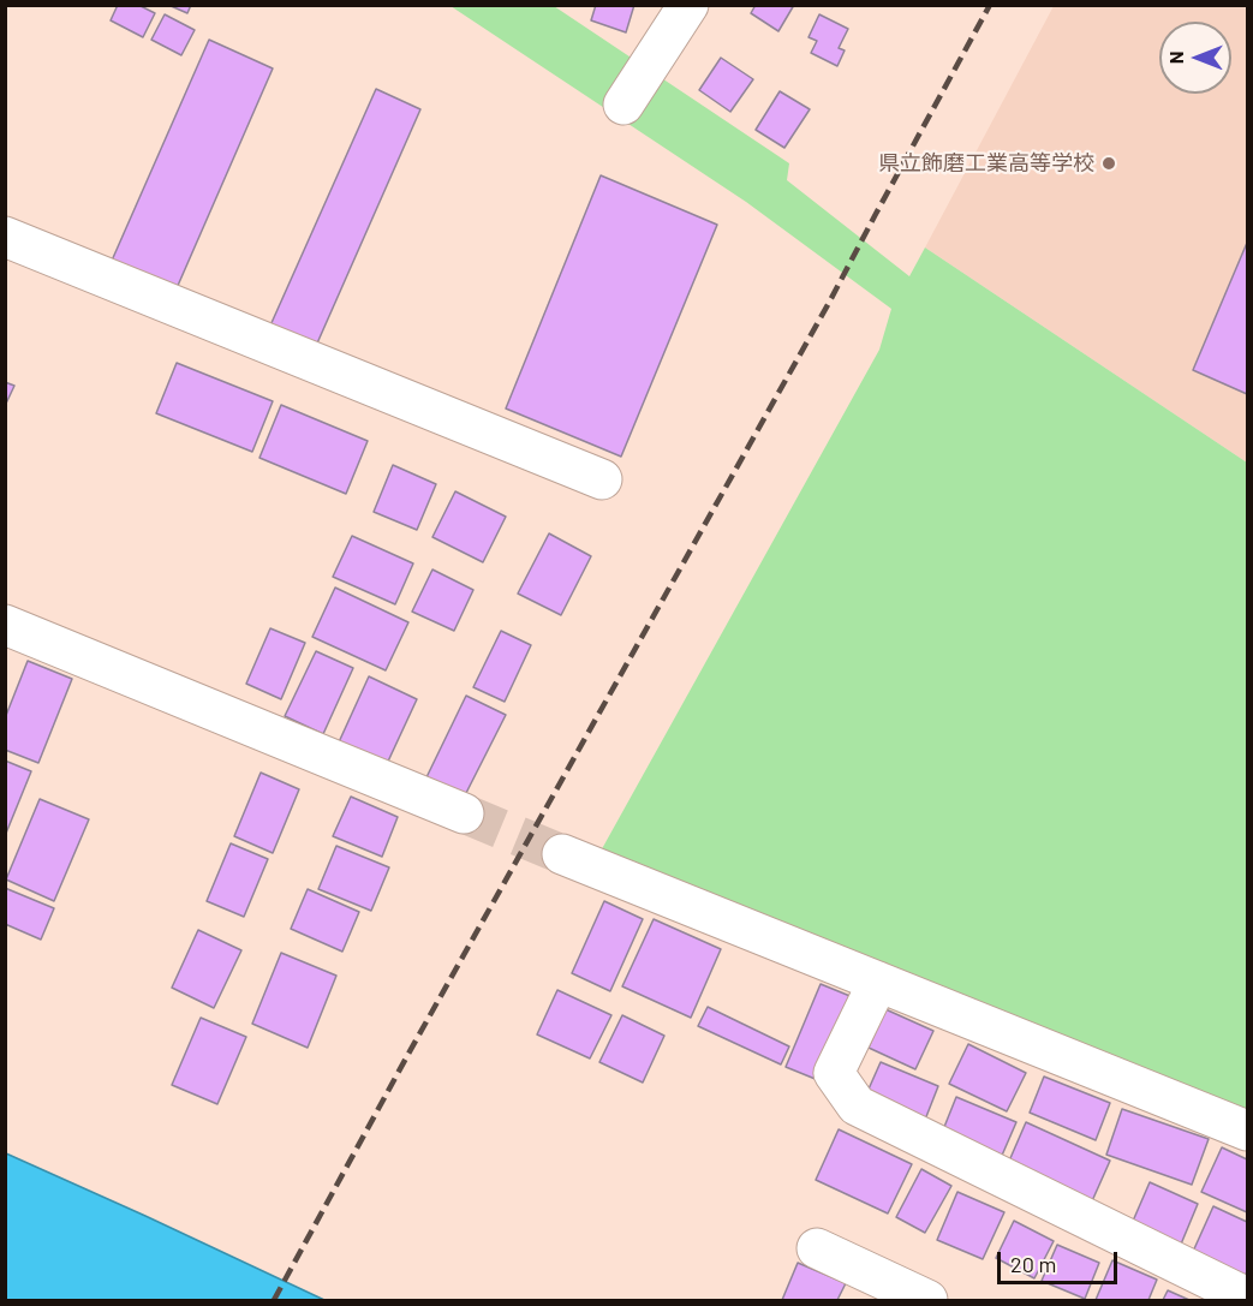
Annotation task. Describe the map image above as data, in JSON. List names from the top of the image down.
{
  "places": ["県立飾磨工業高等学校"],
  "scale_bar": "20 m",
  "north": "left"
}
